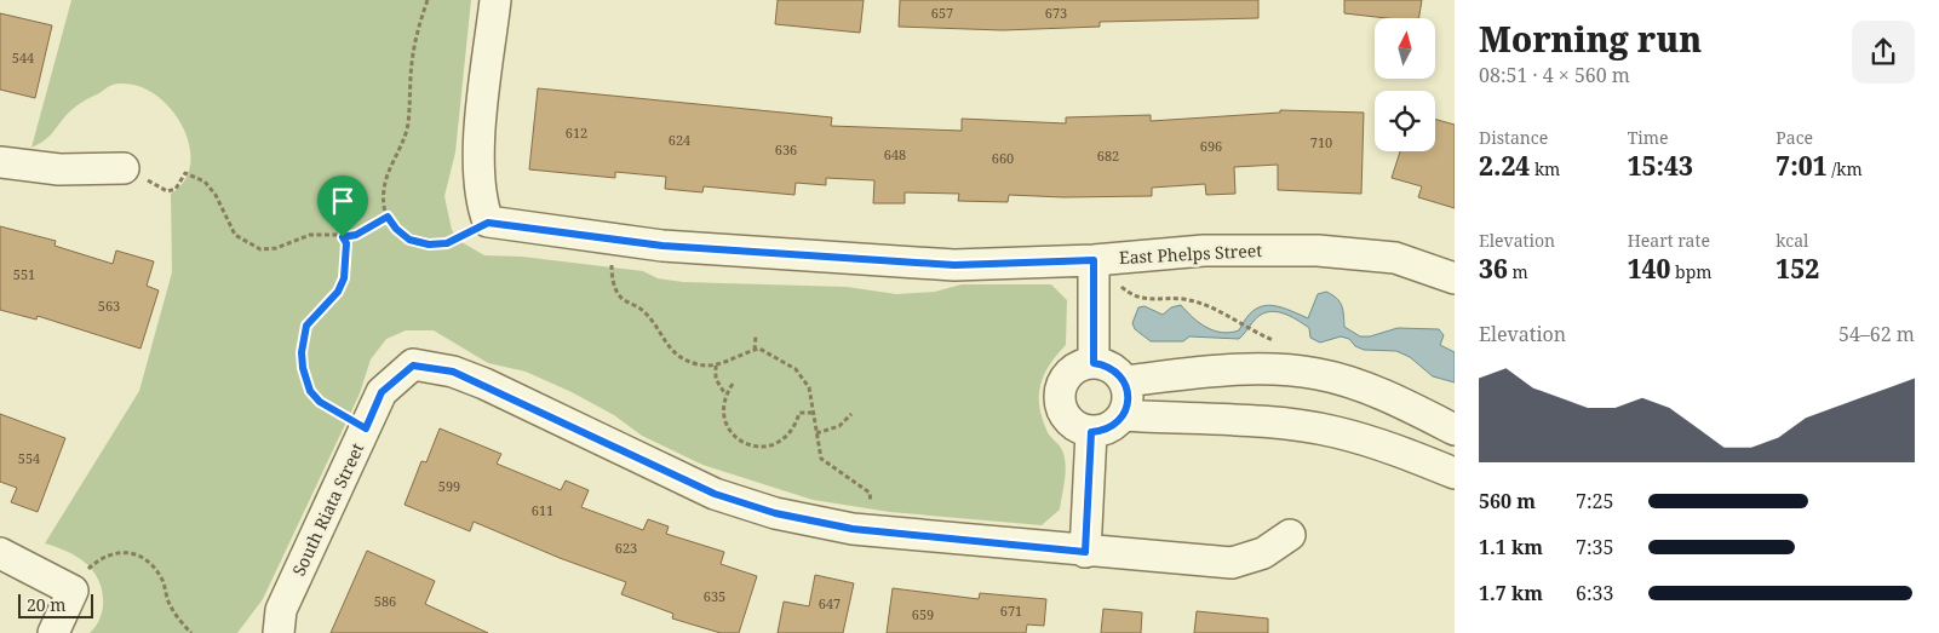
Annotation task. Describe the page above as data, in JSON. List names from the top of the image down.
{
  "streets": {
    "street": ["East Phelps Street", "South Riata Street"]
  },
  "house_numbers": [
    "657",
    "673",
    "544",
    "612",
    "624",
    "710",
    "696",
    "636",
    "648",
    "682",
    "660",
    "551",
    "563",
    "554",
    "599",
    "611",
    "623",
    "635",
    "586",
    "647",
    "671",
    "659"
  ],
  "scale_bar": "20 m",
  "north": "top",
  "page": {
    "heading": ["Morning run", "08:51 · 4 × 560 m"],
    "stats": [
      ["Distance", "2.24 km"],
      ["Time", "15:43"],
      ["Pace", "7:01 /km"],
      ["Elevation", "36 m"],
      ["Heart rate", "140 bpm"],
      ["kcal", "152"]
    ],
    "chart": ["Elevation", "54–62 m"],
    "list": [
      {
        "name": "560 m",
        "note": "7:25"
      },
      {
        "name": "1.1 km",
        "note": "7:35"
      },
      {
        "name": "1.7 km",
        "note": "6:33"
      }
    ],
    "scale": "20 m"
  }
}
